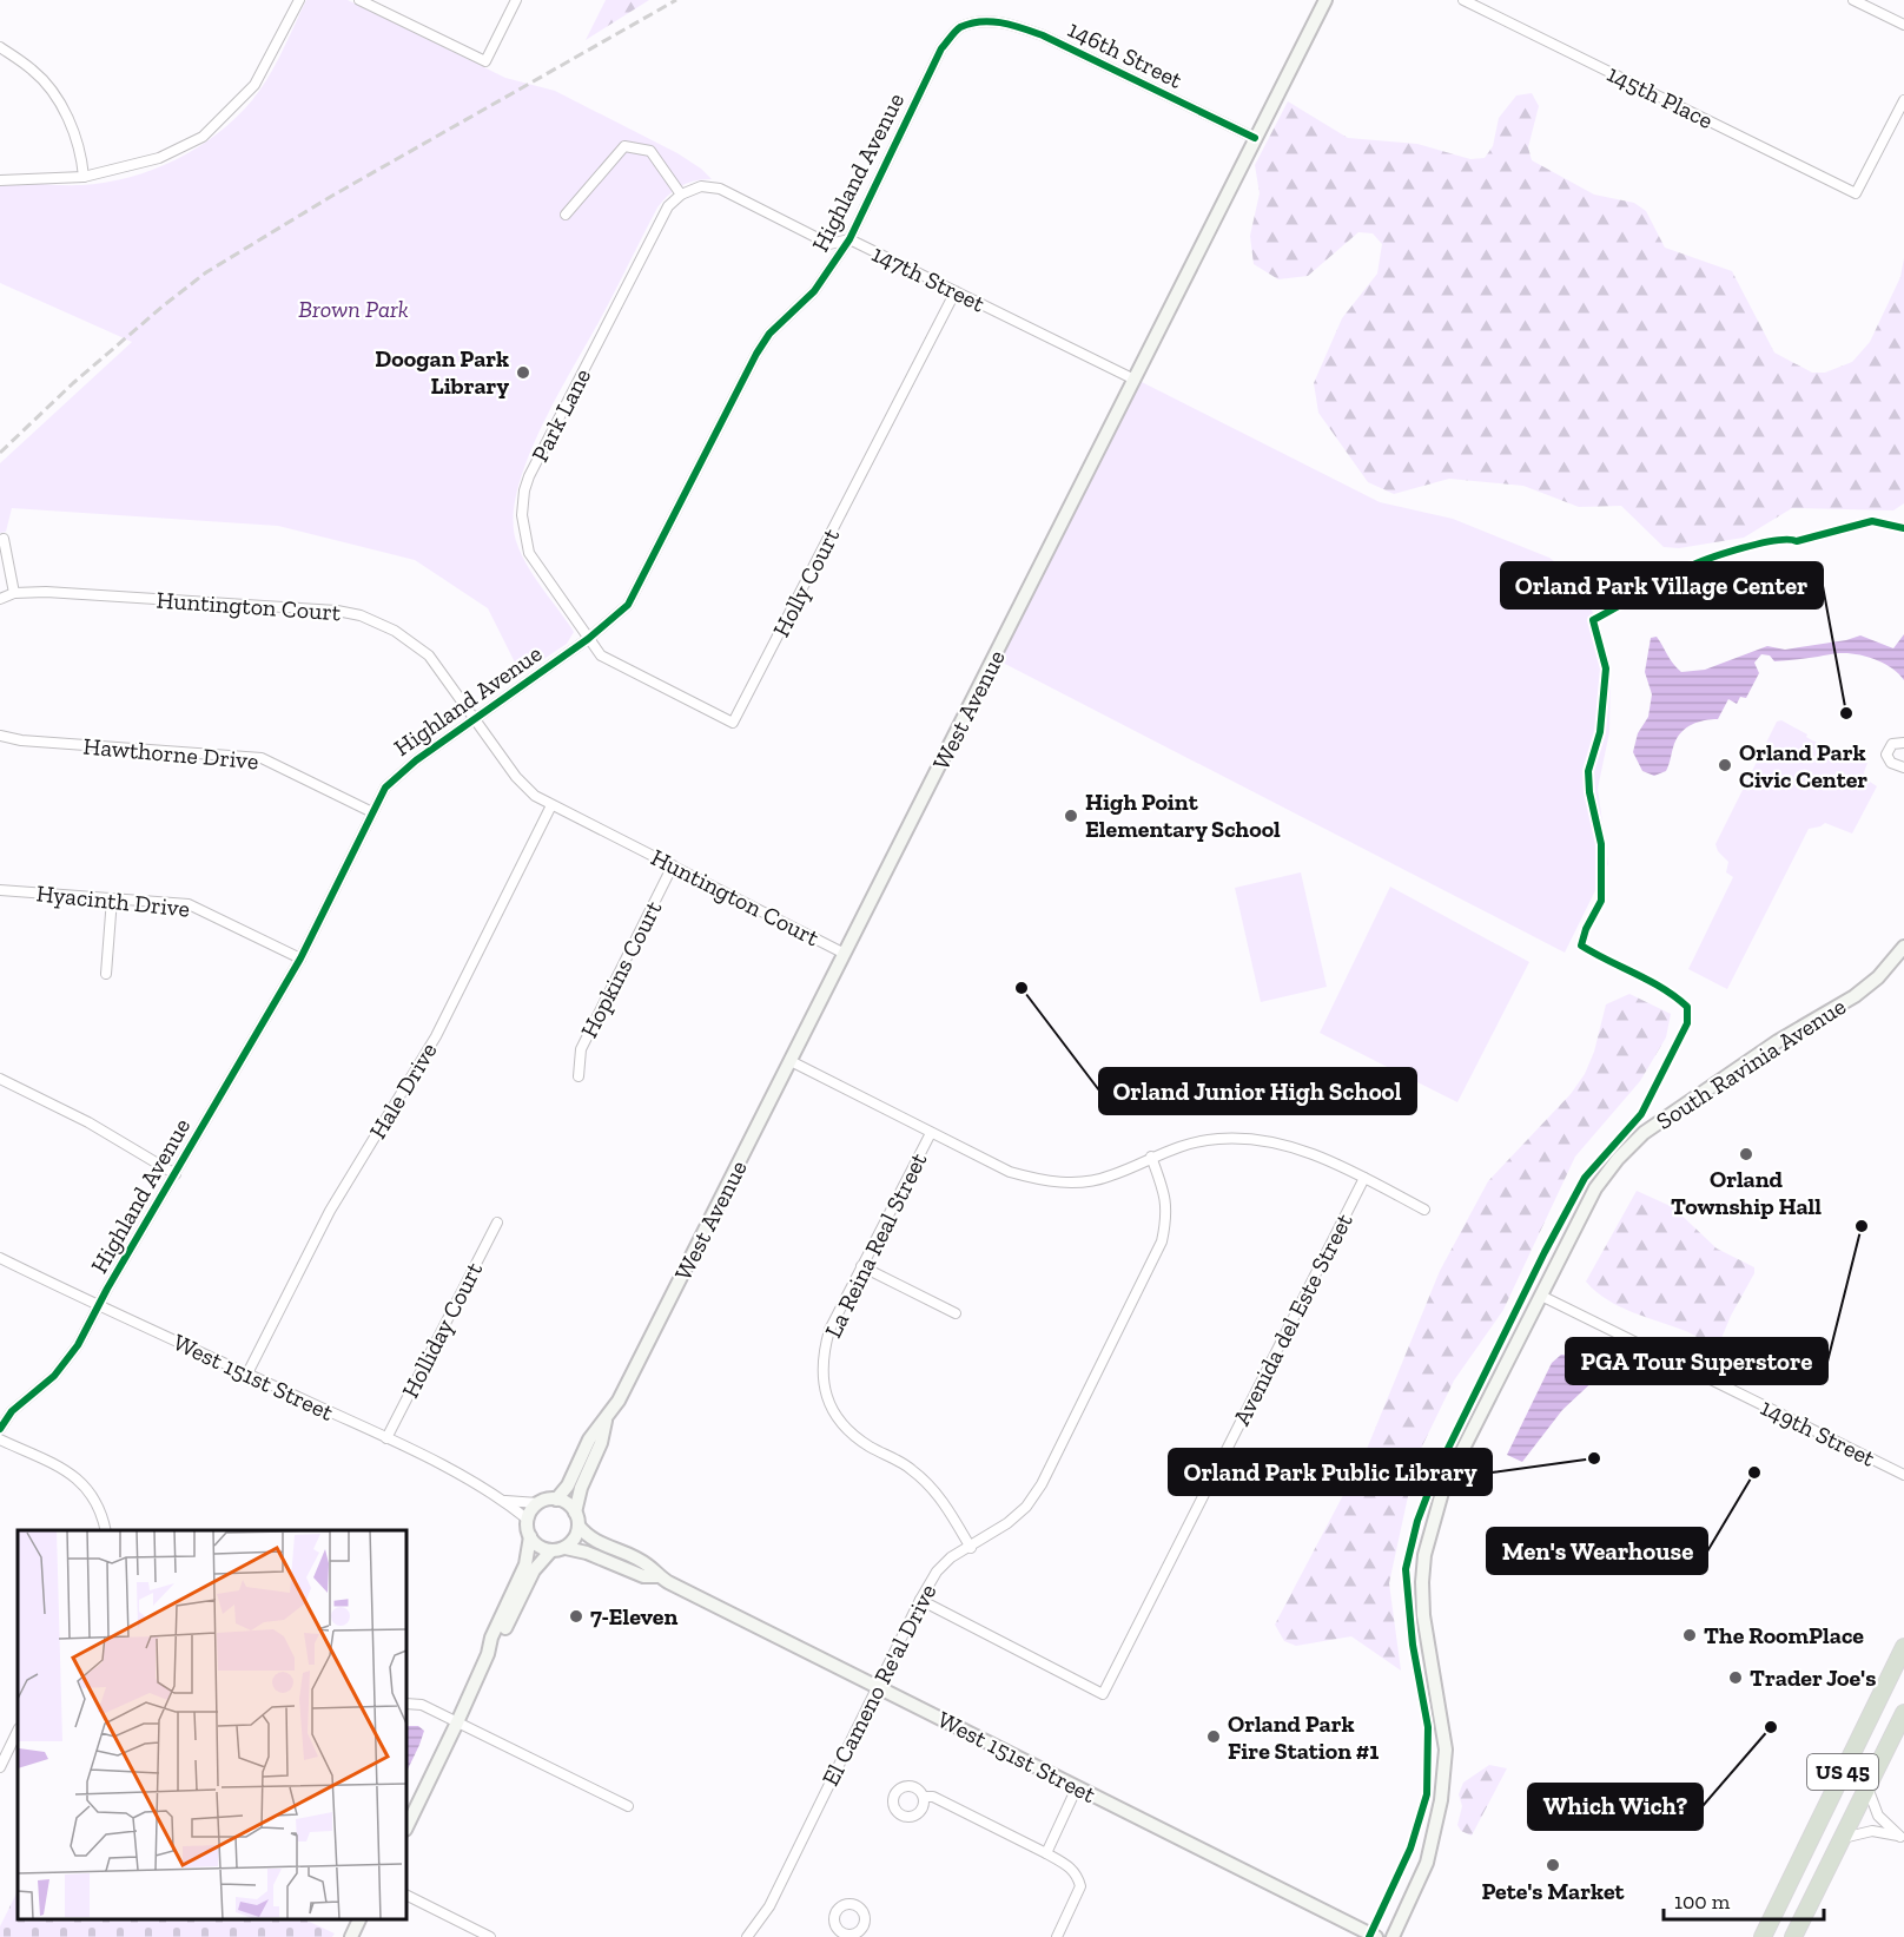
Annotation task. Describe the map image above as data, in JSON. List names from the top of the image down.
{
  "streets": {
    "highway": ["US 45"],
    "street": [
      "146th Street",
      "145th Place",
      "Highland Avenue",
      "147th Street",
      "Park Lane",
      "Holly Court",
      "Huntington Court",
      "West Avenue",
      "Hawthorne Drive",
      "Hyacinth Drive",
      "Hopkins Court",
      "South Ravinia Avenue",
      "Hale Drive",
      "La Reina Real Street",
      "Avenida del Este Street",
      "Holliday Court",
      "West 151st Street",
      "149th Street",
      "El Cameno Re'al Drive"
    ]
  },
  "crossings": [
    ["146th Street", "Highland Avenue"],
    ["146th Street", "West Avenue"],
    ["Highland Avenue", "147th Street"],
    ["Highland Avenue", "Park Lane"],
    ["Highland Avenue", "Holly Court"],
    ["Highland Avenue", "Huntington Court"],
    ["Highland Avenue", "Hawthorne Drive"],
    ["Highland Avenue", "Hyacinth Drive"],
    ["Highland Avenue", "West 151st Street"],
    ["147th Street", "Park Lane"],
    ["147th Street", "Holly Court"],
    ["147th Street", "West Avenue"],
    ["Park Lane", "Holly Court"],
    ["Huntington Court", "West Avenue"],
    ["Huntington Court", "Hopkins Court"],
    ["Huntington Court", "Hale Drive"],
    ["West Avenue", "West 151st Street"],
    ["South Ravinia Avenue", "149th Street"],
    ["Hale Drive", "West 151st Street"],
    ["La Reina Real Street", "El Cameno Re'al Drive"],
    ["Avenida del Este Street", "El Cameno Re'al Drive"],
    ["Holliday Court", "West 151st Street"],
    ["West 151st Street", "El Cameno Re'al Drive"]
  ],
  "parks": ["Brown Park"],
  "places": [
    "Doogan Park Library",
    "Orland Park Village Center",
    "Orland Park Civic Center",
    "High Point Elementary School",
    "Orland Junior High School",
    "Orland Township Hall",
    "PGA Tour Superstore",
    "Orland Park Public Library",
    "Men's Wearhouse",
    "7-Eleven",
    "The RoomPlace",
    "Trader Joe's",
    "Which Wich?",
    "Orland Park Fire Station #1",
    "Pete's Market"
  ],
  "scale_bar": "100 m"
}
